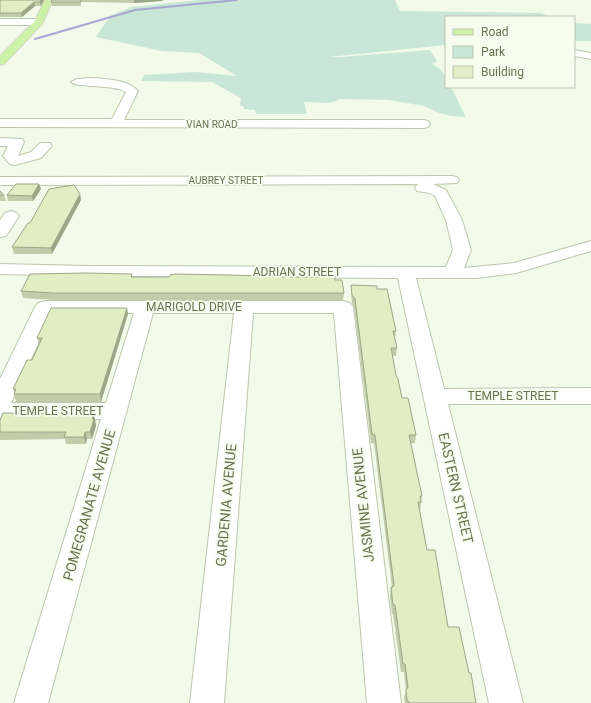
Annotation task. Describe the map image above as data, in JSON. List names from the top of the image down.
{
  "streets": {
    "street": [
      "VIAN ROAD",
      "AUBREY STREET",
      "ADRIAN STREET",
      "MARIGOLD DRIVE",
      "TEMPLE STREET",
      "EASTERN STREET",
      "POMEGRANATE AVENUE",
      "GARDENIA AVENUE",
      "JASMINE AVENUE"
    ]
  },
  "crossings": [
    ["ADRIAN STREET", "EASTERN STREET"],
    ["MARIGOLD DRIVE", "POMEGRANATE AVENUE"],
    ["MARIGOLD DRIVE", "GARDENIA AVENUE"],
    ["MARIGOLD DRIVE", "JASMINE AVENUE"],
    ["TEMPLE STREET", "EASTERN STREET"],
    ["TEMPLE STREET", "POMEGRANATE AVENUE"]
  ],
  "legend": ["Road", "Park", "Building"]
}
